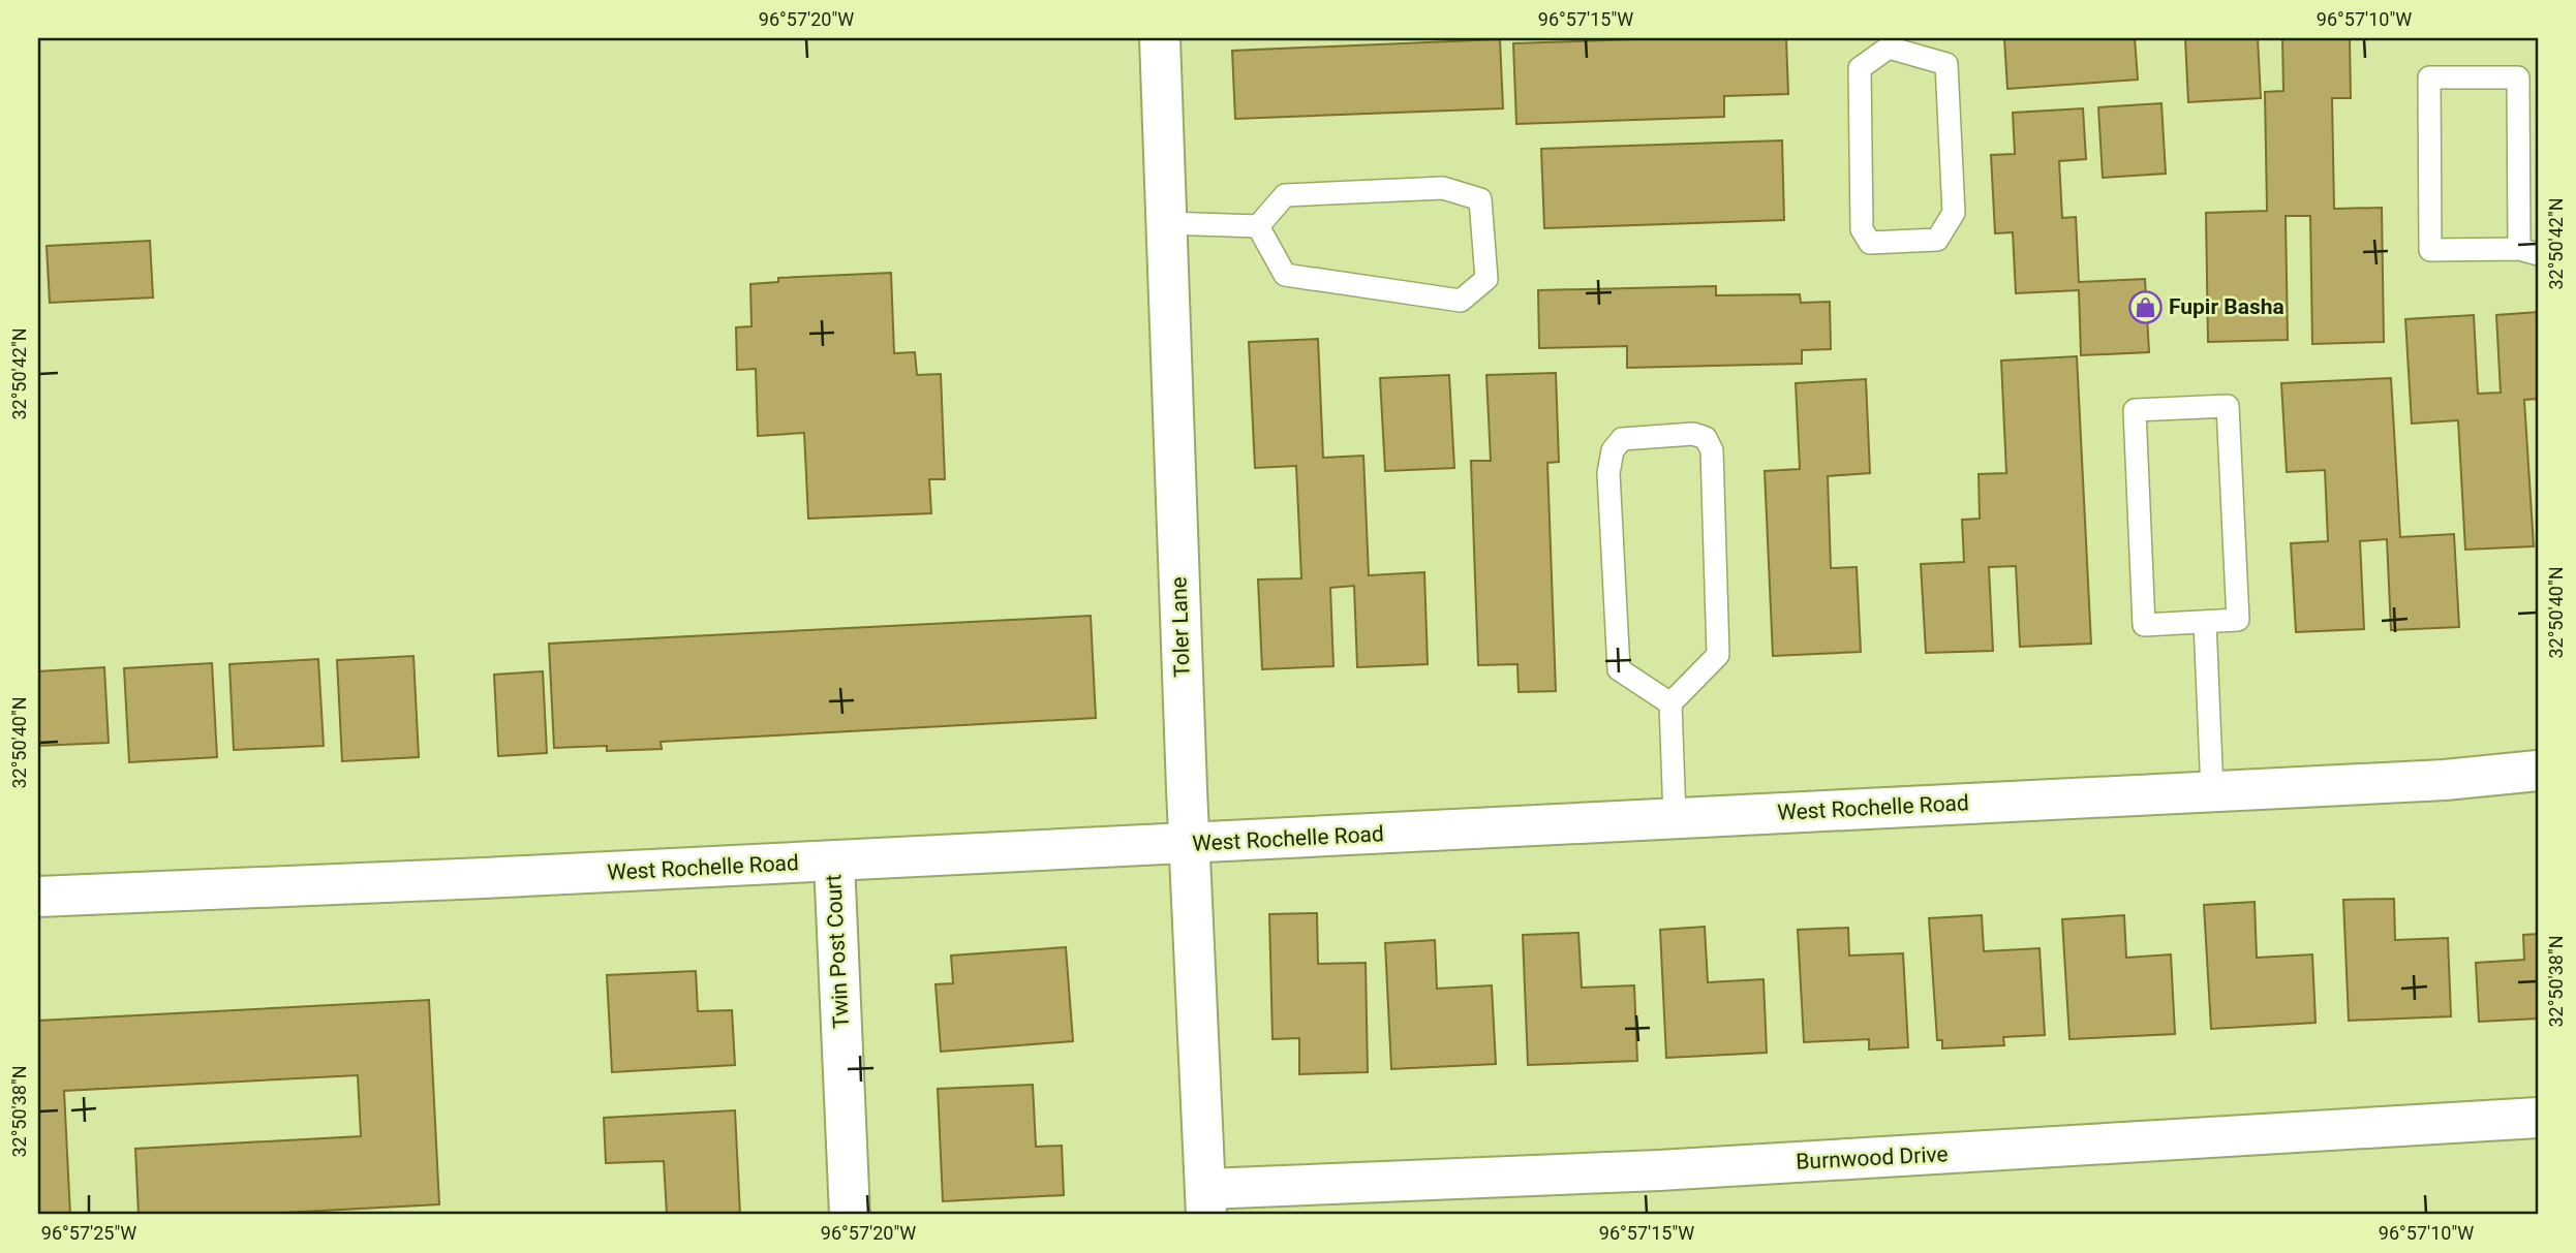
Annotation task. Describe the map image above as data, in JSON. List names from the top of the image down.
{
  "streets": {
    "street": [
      "Toler Lane",
      "West Rochelle Road",
      "Twin Post Court",
      "Burnwood Drive"
    ]
  },
  "crossings": [
    ["Toler Lane", "West Rochelle Road"],
    ["Toler Lane", "Burnwood Drive"],
    ["West Rochelle Road", "Twin Post Court"]
  ],
  "places": {
    "shop": ["Fupir Basha"]
  },
  "coordinates": [
    "96°57'20\"W",
    "96°57'15\"W",
    "96°57'10\"W",
    "32°50'42\"N",
    "32°50'40\"N",
    "32°50'38\"N",
    "96°57'25\"W"
  ]
}
